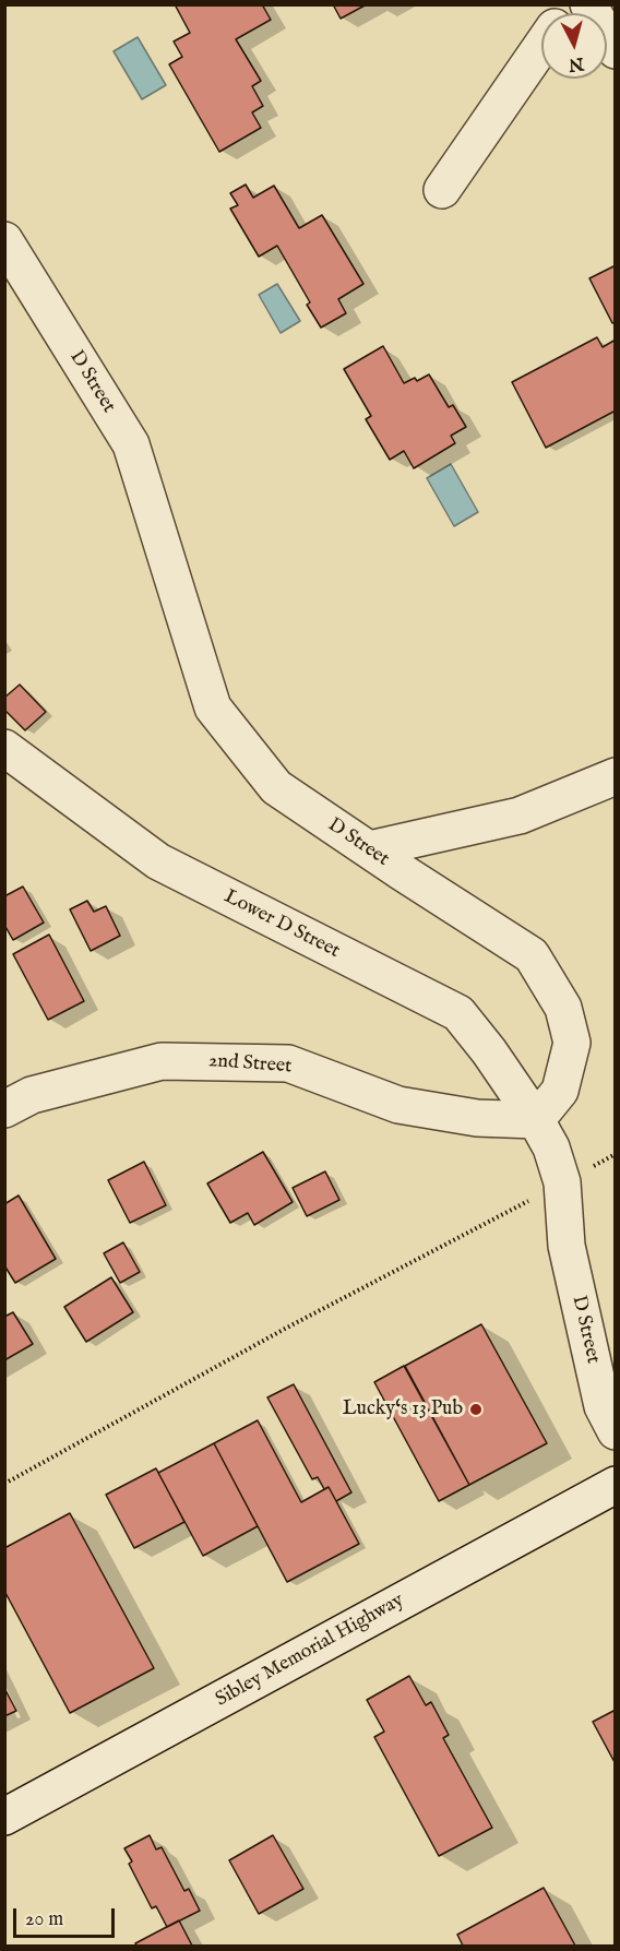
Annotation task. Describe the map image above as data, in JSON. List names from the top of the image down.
{
  "streets": {
    "street": [
      "D Street",
      "Lower D Street",
      "2nd Street",
      "Sibley Memorial Highway"
    ]
  },
  "crossings": [
    ["D Street", "Lower D Street"],
    ["D Street", "2nd Street"],
    ["Lower D Street", "2nd Street"]
  ],
  "places": ["Lucky‘s 13 Pub"],
  "scale_bar": "20 m",
  "north": "bottom"
}
